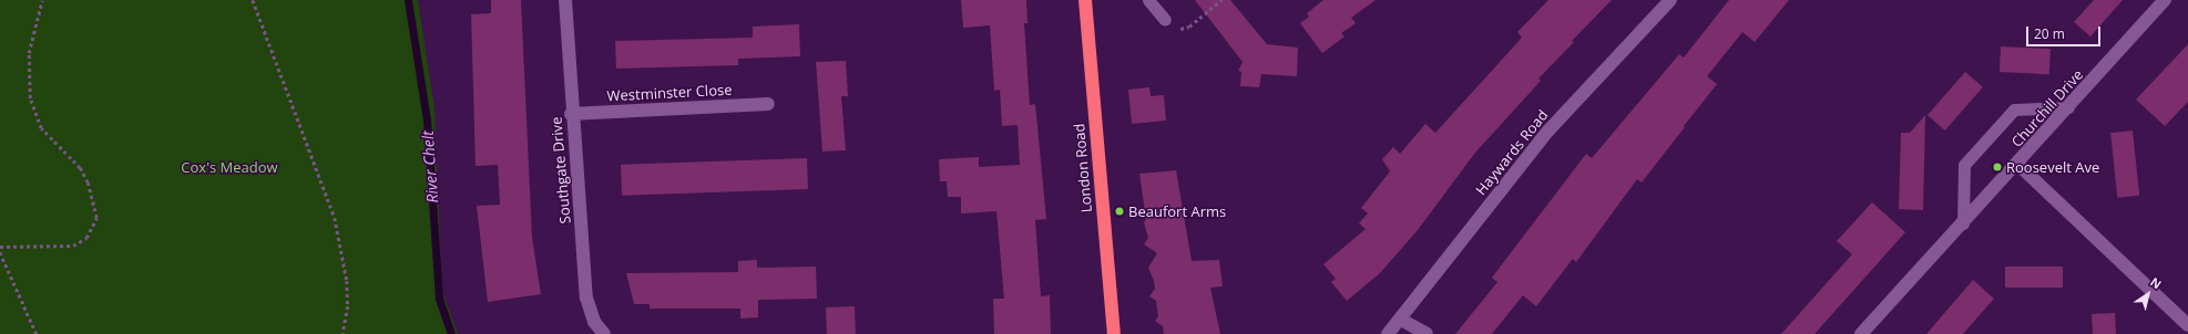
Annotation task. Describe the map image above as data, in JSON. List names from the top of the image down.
{
  "streets": {
    "highway": ["London Road"],
    "street": [
      "Westminster Close",
      "Churchill Drive",
      "Haywards Road",
      "Southgate Drive"
    ]
  },
  "crossings": [
    ["Westminster Close", "Southgate Drive"]
  ],
  "water": ["River Chelt"],
  "parks": ["Cox's Meadow"],
  "places": ["Roosevelt Ave", "Beaufort Arms"],
  "scale_bar": "20 m",
  "north": "top right"
}
